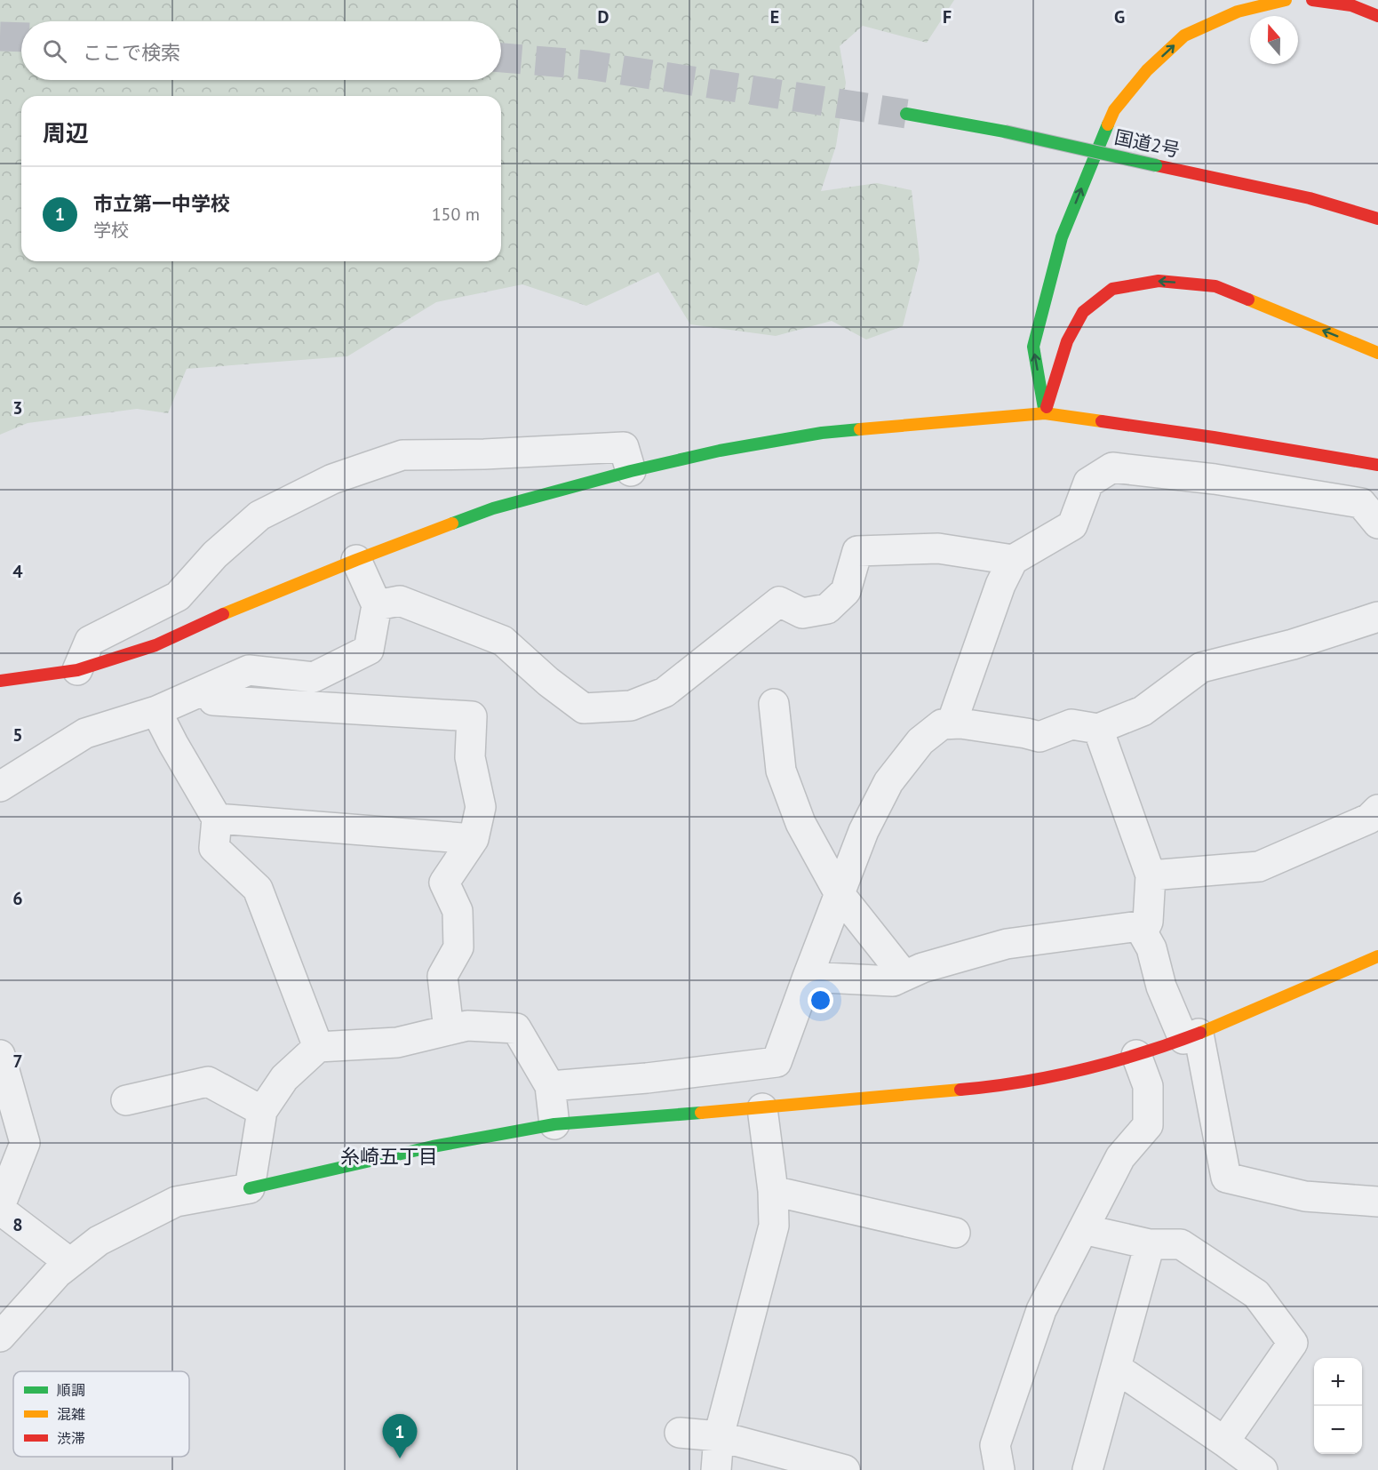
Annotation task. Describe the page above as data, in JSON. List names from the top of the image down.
{
  "streets": {
    "main road": ["国道2号"]
  },
  "districts": ["糸崎五丁目"],
  "legend": ["順調", "混雑", "渋滞"],
  "north": "top",
  "page": {
    "search": "ここで検索",
    "heading": "周辺",
    "list": [
      {
        "mark": "1",
        "name": "市立第一中学校",
        "note": "学校",
        "value": "150 m"
      }
    ],
    "map_buttons": ["+", "−"],
    "pins": "1"
  },
  "grid": {
    "columns": [
      "D",
      "E",
      "F",
      "G"
    ],
    "rows": [
      "3",
      "4",
      "5",
      "6",
      "7",
      "8"
    ]
  }
}
